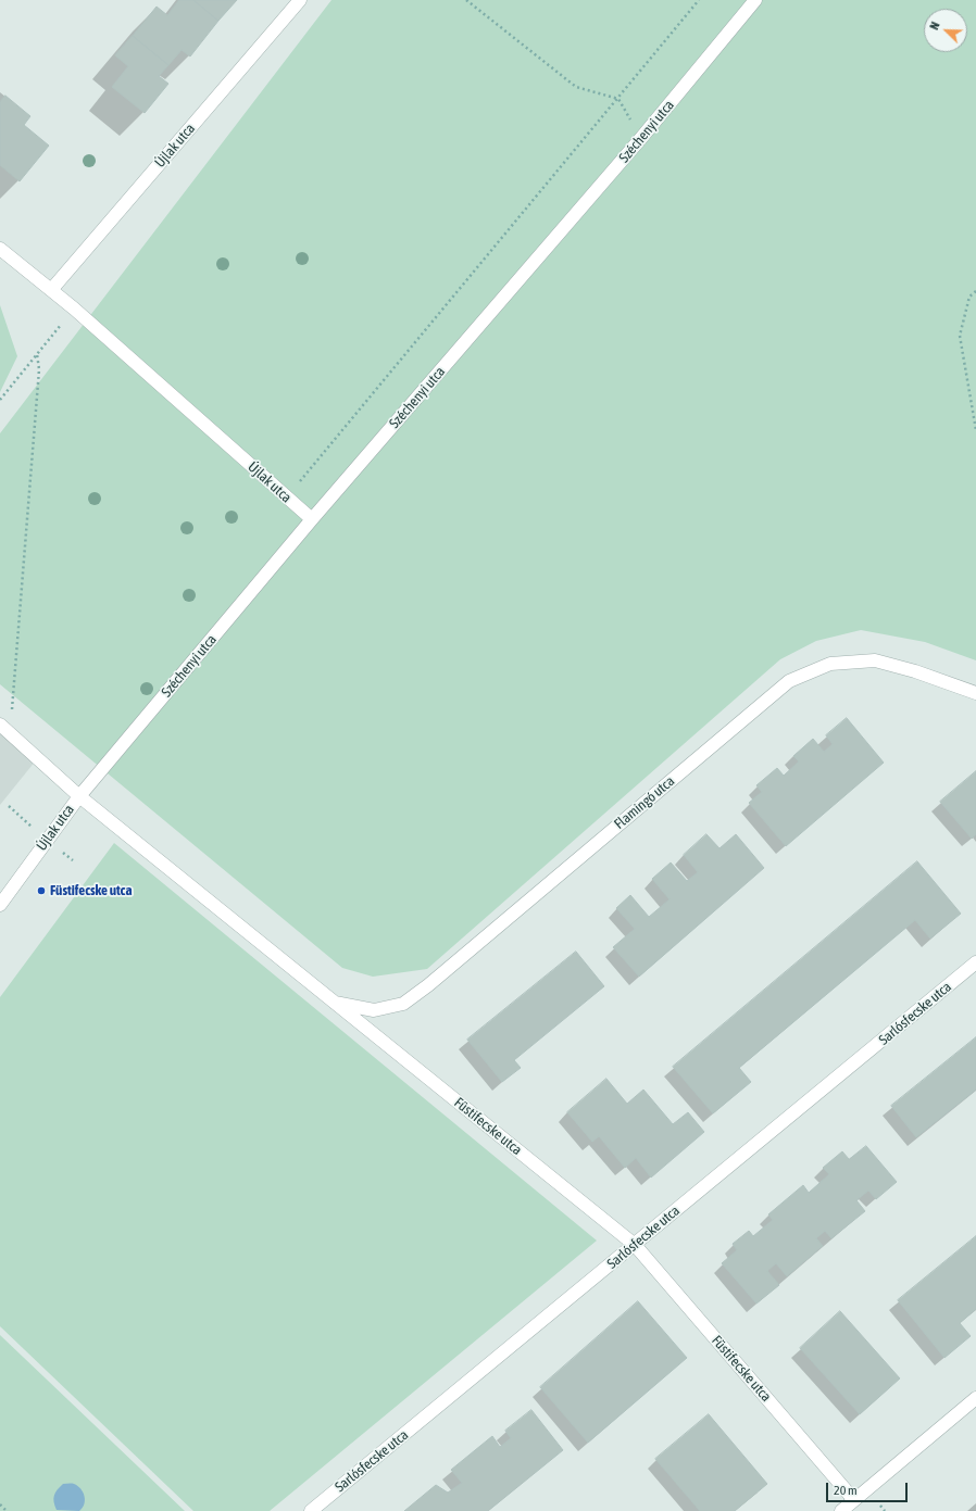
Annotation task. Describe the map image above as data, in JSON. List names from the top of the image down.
{
  "streets": {
    "street": [
      "Széchenyi utca",
      "Újlak utca",
      "Flamingó utca",
      "Sarlósfecske utca",
      "Füstifecske utca"
    ]
  },
  "crossings": [
    ["Széchenyi utca", "Újlak utca"],
    ["Széchenyi utca", "Füstifecske utca"],
    ["Újlak utca", "Füstifecske utca"],
    ["Flamingó utca", "Füstifecske utca"],
    ["Sarlósfecske utca", "Füstifecske utca"]
  ],
  "places": ["Füstifecske utca"],
  "scale_bar": "20 m",
  "north": "top left"
}
